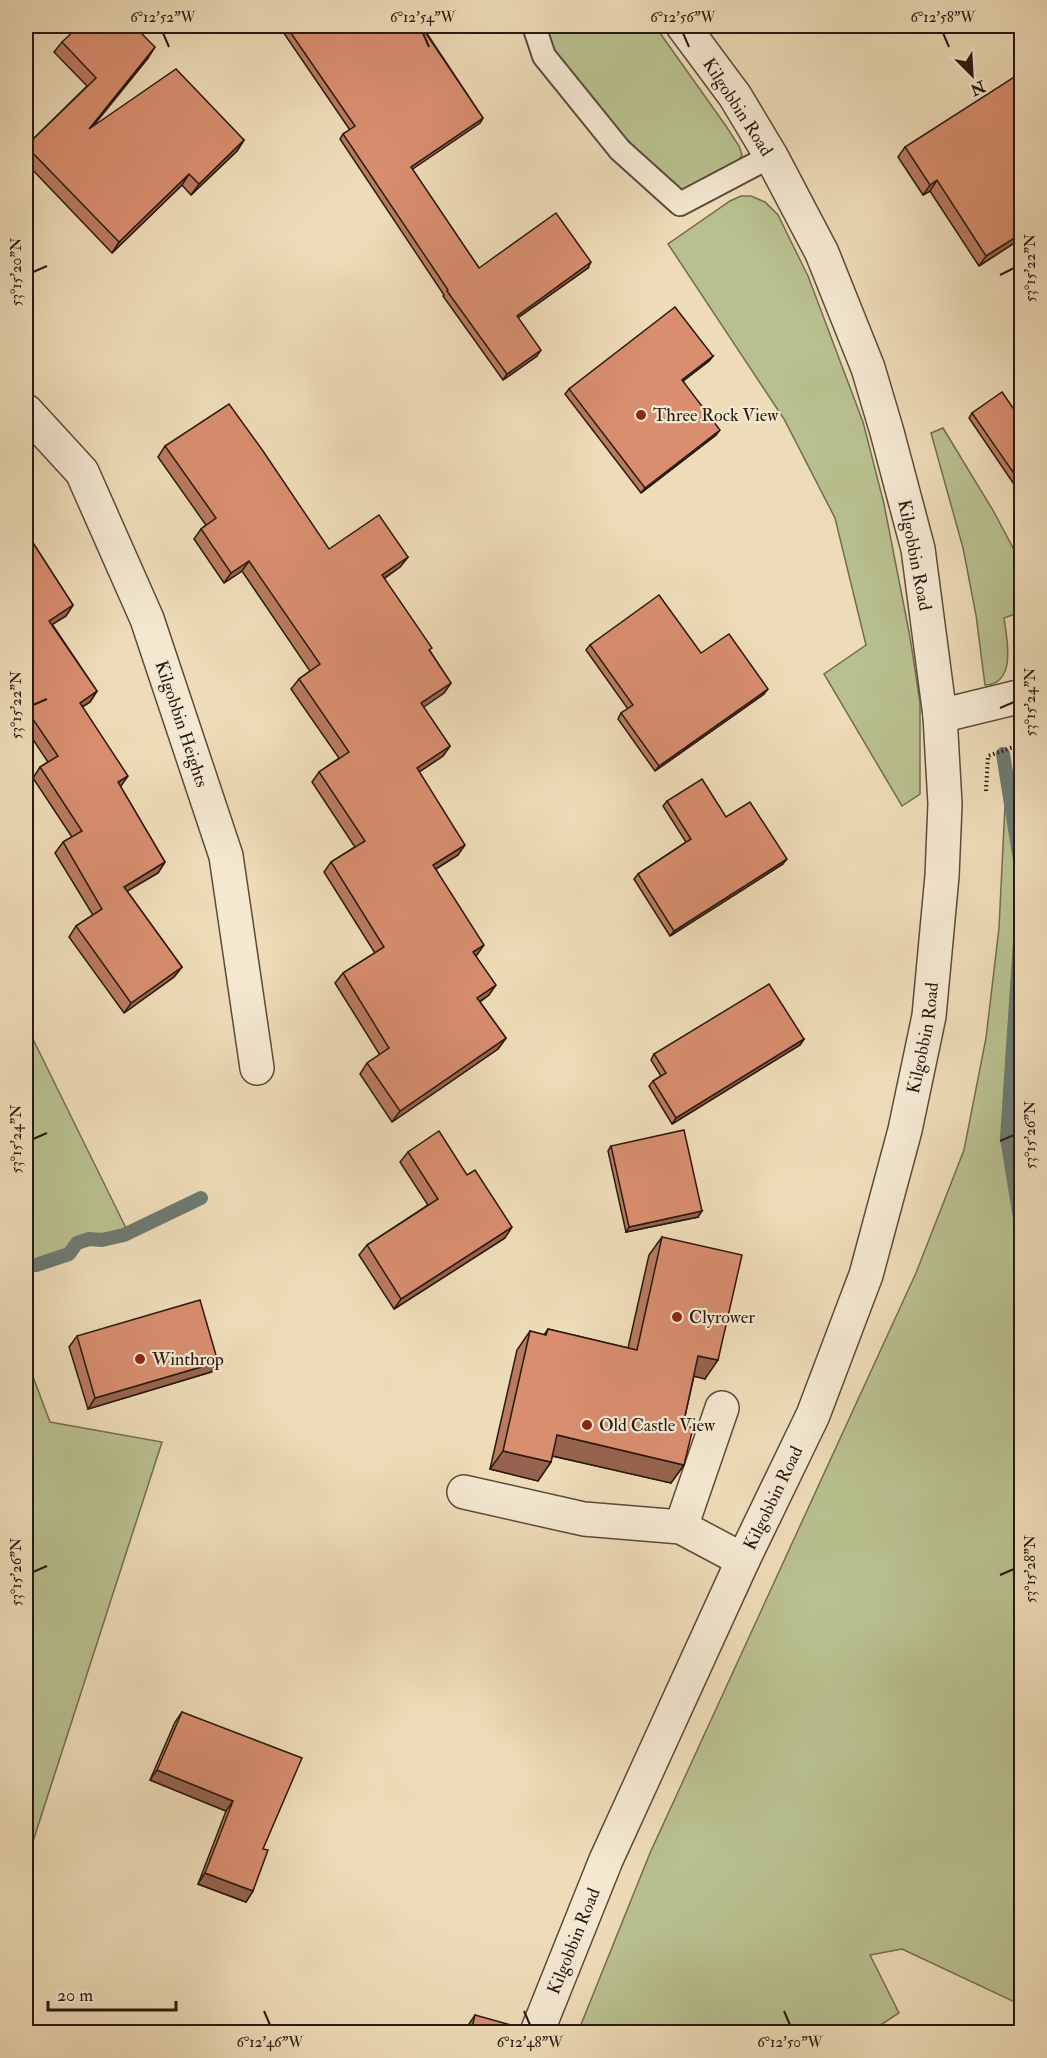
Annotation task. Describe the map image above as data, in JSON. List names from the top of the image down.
{
  "streets": {
    "street": ["Kilgobbin Road", "Kilgobbin Heights"]
  },
  "places": [
    "Three Rock View",
    "Clyrower",
    "Winthrop",
    "Old Castle View"
  ],
  "scale_bar": "20 m",
  "north": "bottom right",
  "coordinates": [
    "6°12'52\"W",
    "6°12'54\"W",
    "6°12'56\"W",
    "6°12'58\"W",
    "53°15'22\"N",
    "53°15'20\"N",
    "53°15'24\"N",
    "53°15'26\"N",
    "53°15'28\"N",
    "6°12'46\"W",
    "6°12'48\"W",
    "6°12'50\"W"
  ]
}
